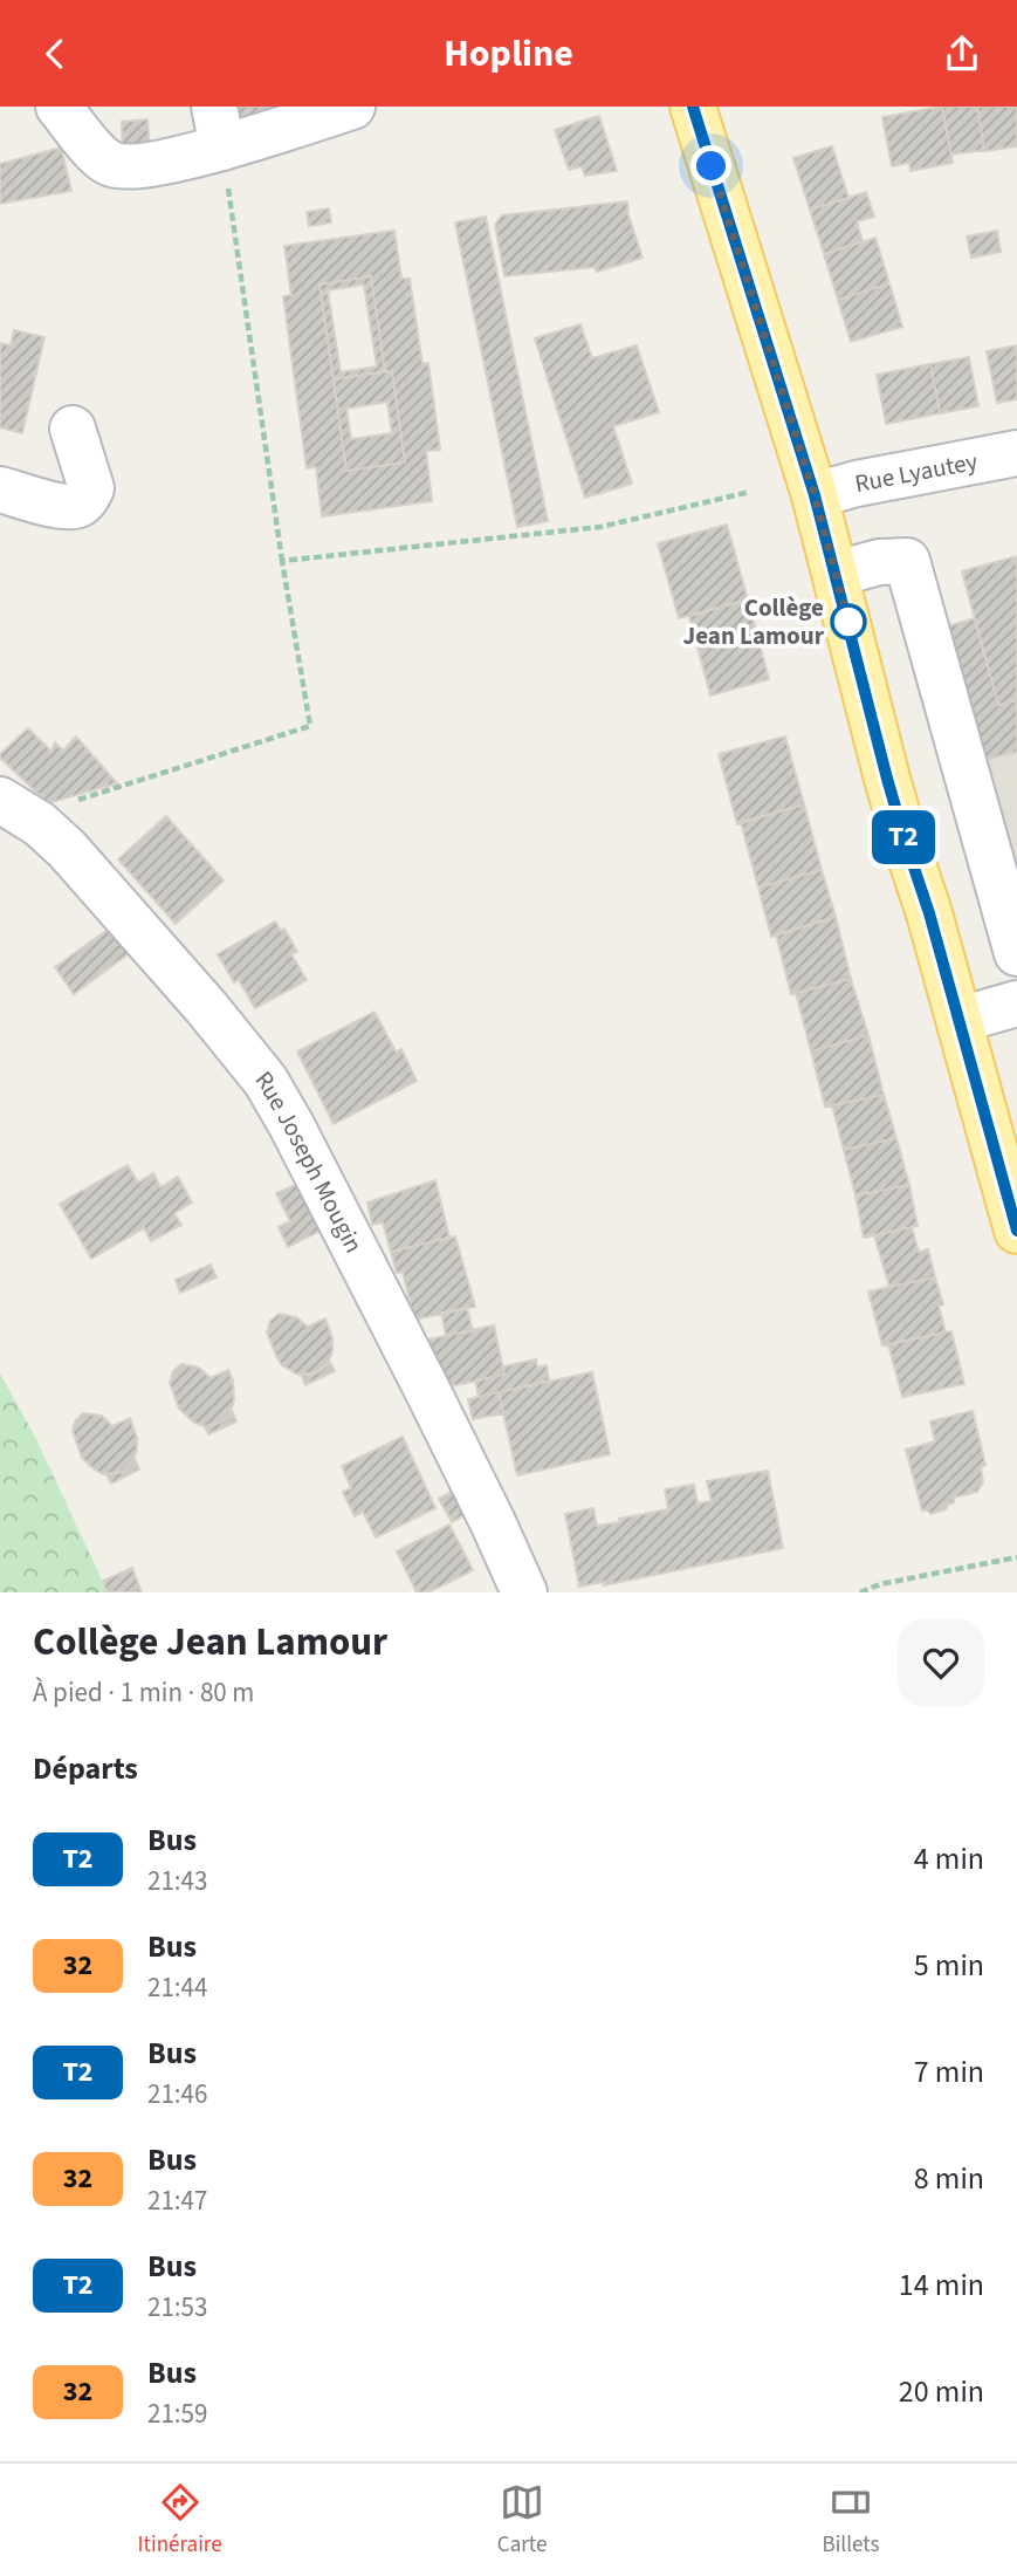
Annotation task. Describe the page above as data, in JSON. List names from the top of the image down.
{
  "streets": {
    "street": ["Rue Lyautey", "Rue Joseph Mougin"]
  },
  "places": ["Collège Jean Lamour"],
  "lines": ["bus line T2"],
  "page": {
    "header": "Hopline",
    "on_map": "T2",
    "heading": [
      ["Collège Jean Lamour", "À pied · 1 min · 80 m"],
      "Départs"
    ],
    "list": [
      {
        "mark": "T2",
        "name": "Bus",
        "note": "21:43",
        "value": "4 min"
      },
      {
        "mark": "32",
        "name": "Bus",
        "note": "21:44",
        "value": "5 min"
      },
      {
        "mark": "T2",
        "name": "Bus",
        "note": "21:46",
        "value": "7 min"
      },
      {
        "mark": "32",
        "name": "Bus",
        "note": "21:47",
        "value": "8 min"
      },
      {
        "mark": "T2",
        "name": "Bus",
        "note": "21:53",
        "value": "14 min"
      },
      {
        "mark": "32",
        "name": "Bus",
        "note": "21:59",
        "value": "20 min"
      }
    ],
    "tabs": ["Itinéraire", "Carte", "Billets"]
  }
}
